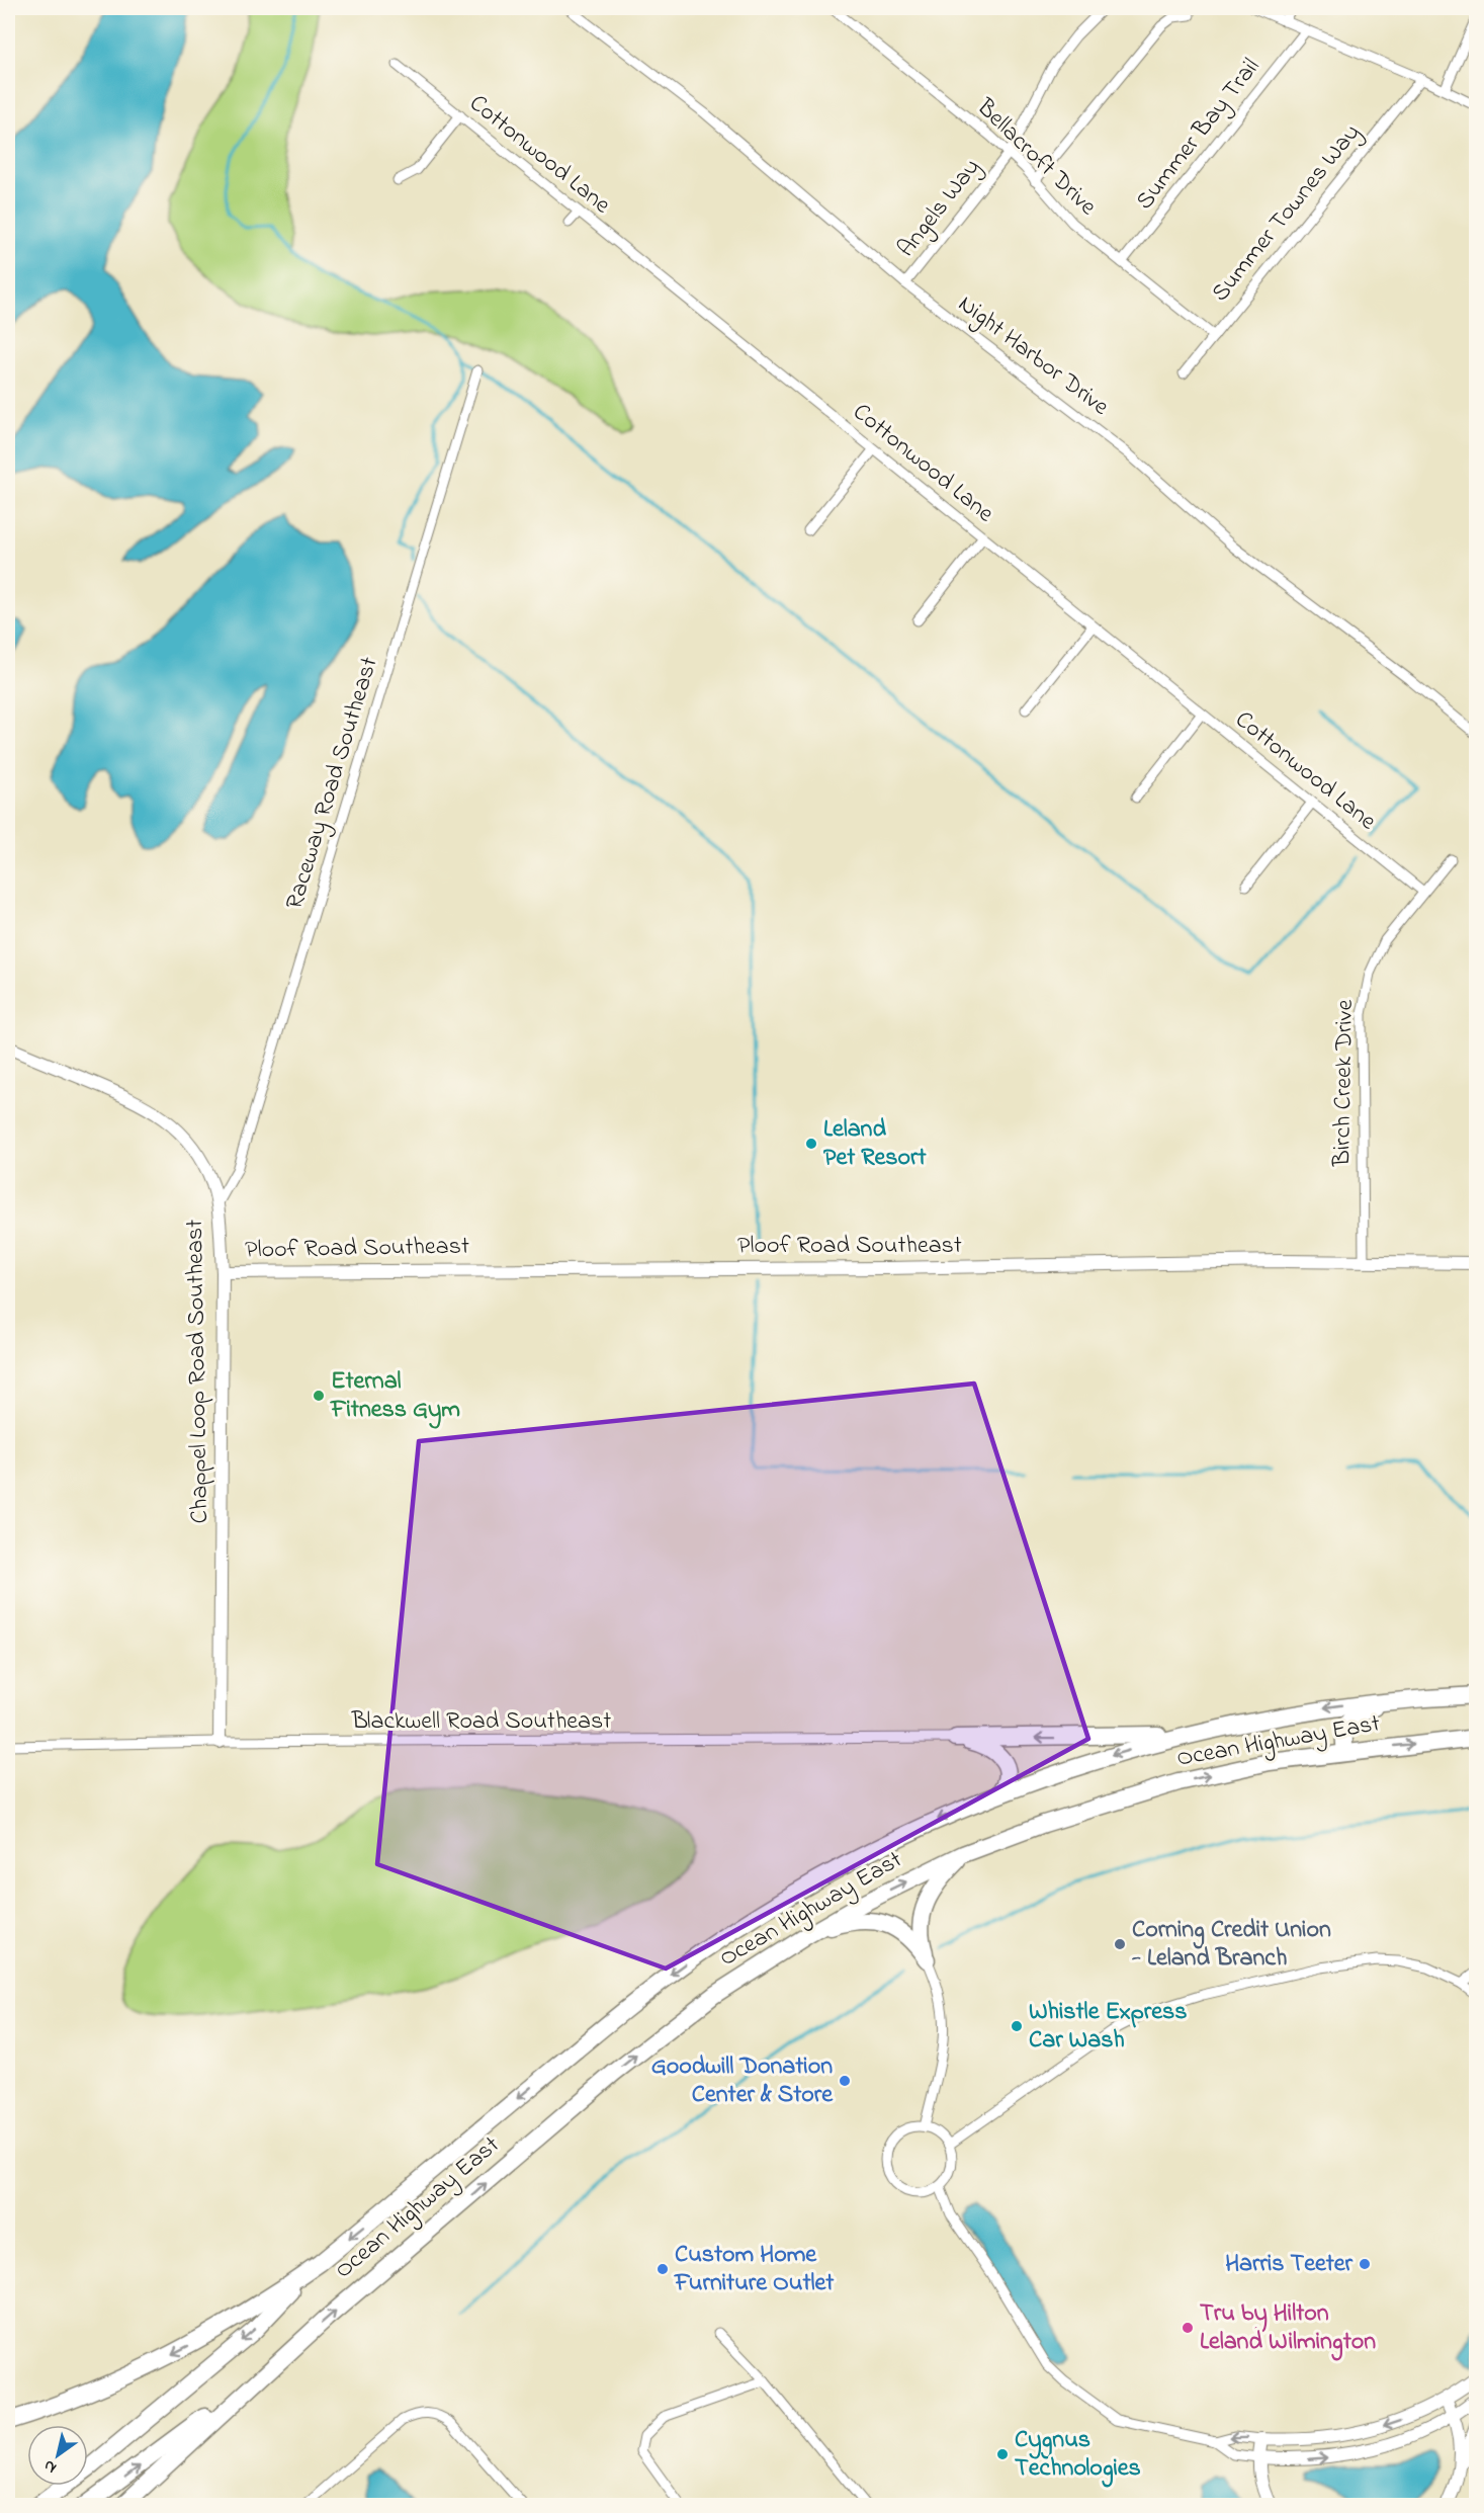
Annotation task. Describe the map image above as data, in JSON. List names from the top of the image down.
{
  "streets": {
    "highway": ["Ocean Highway East"],
    "street": [
      "Summer Bay Trail",
      "Cottonwood Lane",
      "Bellacroft Drive",
      "Angels Way",
      "Summer Townes Way",
      "Night Harbor Drive",
      "Raceway Road Southeast",
      "Birch Creek Drive",
      "Ploof Road Southeast",
      "Chappel Loop Road Southeast",
      "Blackwell Road Southeast"
    ]
  },
  "crossings": [
    ["Summer Bay Trail", "Bellacroft Drive"],
    ["Cottonwood Lane", "Birch Creek Drive"],
    ["Bellacroft Drive", "Angels Way"],
    ["Bellacroft Drive", "Summer Townes Way"],
    ["Angels Way", "Night Harbor Drive"],
    ["Raceway Road Southeast", "Chappel Loop Road Southeast"],
    ["Birch Creek Drive", "Ploof Road Southeast"],
    ["Ploof Road Southeast", "Chappel Loop Road Southeast"],
    ["Chappel Loop Road Southeast", "Blackwell Road Southeast"]
  ],
  "places": [
    "Leland Pet Resort",
    "Eternal Fitness Gym",
    "Corning Credit Union - Leland Branch",
    "Whistle Express Car Wash",
    "Goodwill Donation Center & Store",
    "Harris Teeter",
    "Custom Home Furniture Outlet",
    "Tru by Hilton Leland Wilmington",
    "Cygnus Technologies"
  ],
  "north": "bottom left"
}
